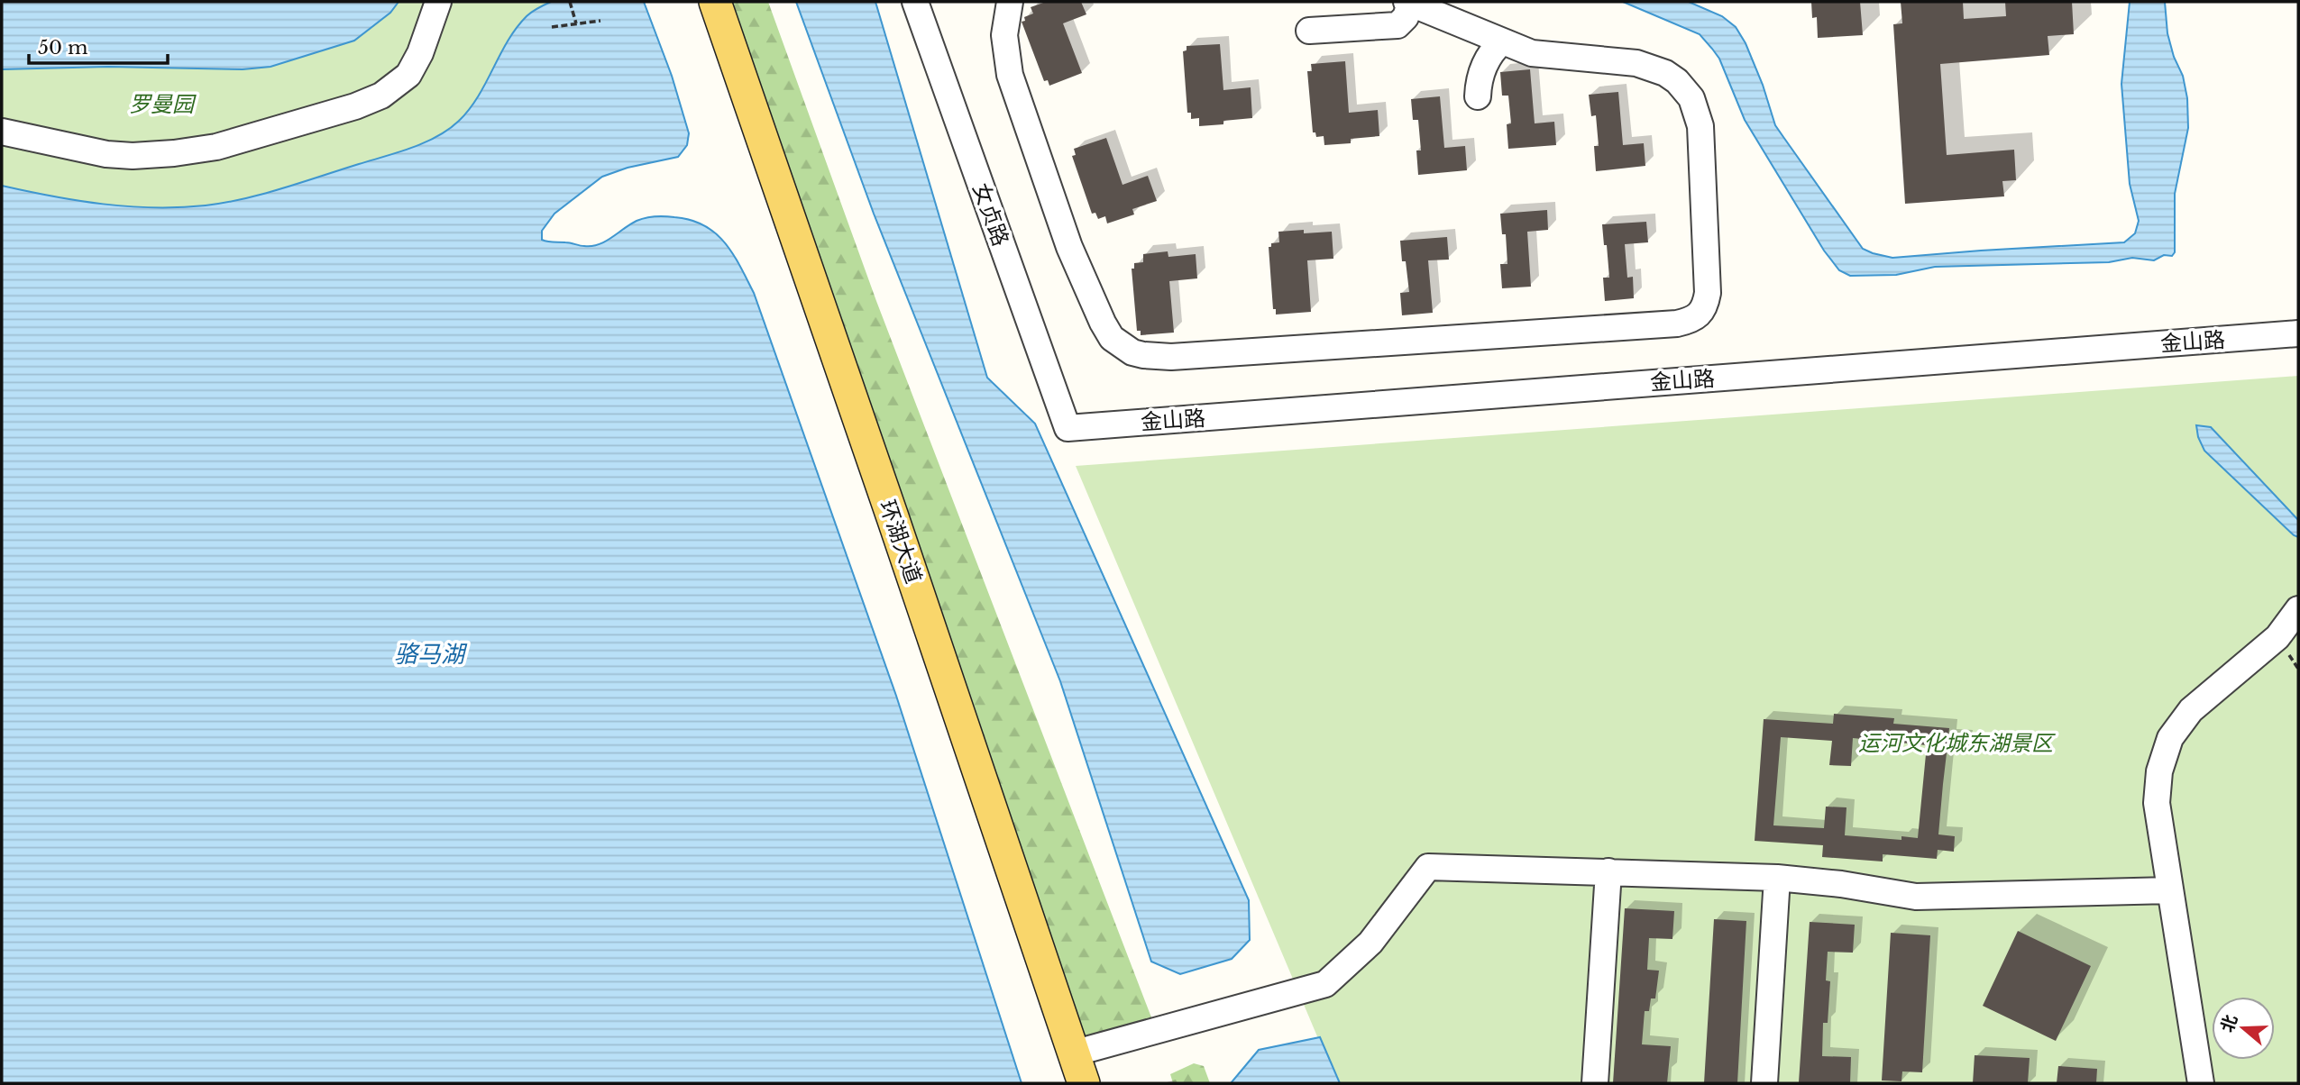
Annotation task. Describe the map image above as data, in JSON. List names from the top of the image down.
{
  "streets": {
    "main road": ["环湖大道"],
    "street": ["女贞路", "金山路"]
  },
  "crossings": [
    ["女贞路", "金山路"]
  ],
  "water": ["骆马湖"],
  "parks": ["罗曼园", "运河文化城东湖景区"],
  "scale_bar": "50 m",
  "north": "left"
}
